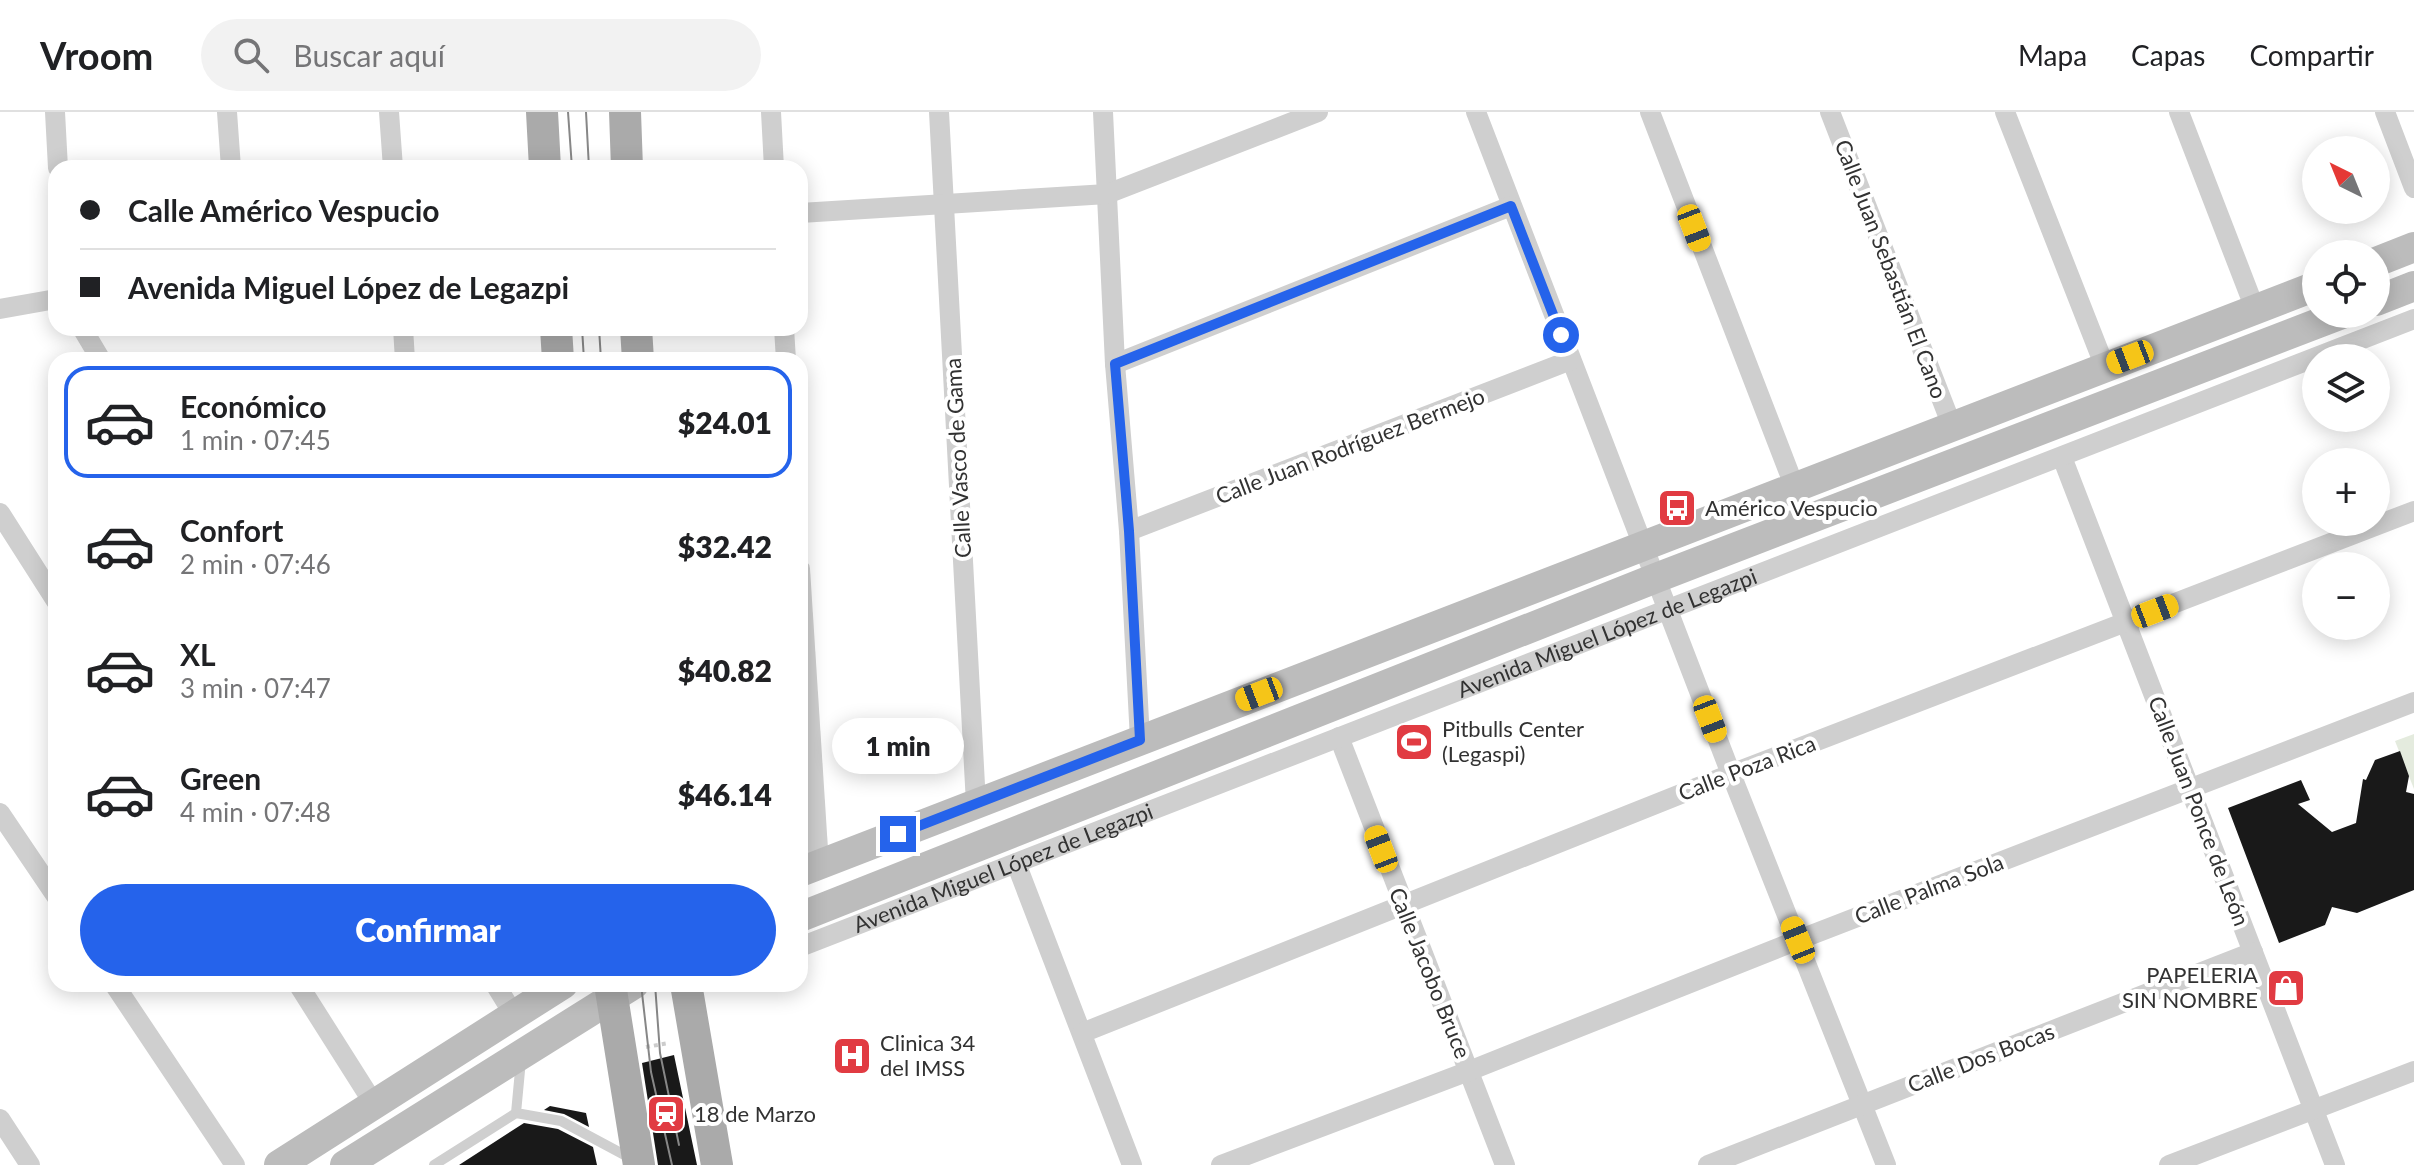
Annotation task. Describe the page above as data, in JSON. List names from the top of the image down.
{
  "streets": {
    "main road": ["Avenida Miguel López de Legazpi"],
    "street": [
      "Calle Juan Sebastián El Cano",
      "Calle Juan Rodríguez Bermejo",
      "Calle Vasco de Gama",
      "Calle Poza Rica",
      "Calle Juan Ponce de León",
      "Calle Palma Sola",
      "Calle Jacobo Bruce",
      "Calle Dos Bocas"
    ]
  },
  "crossings": [
    ["Avenida Miguel López de Legazpi", "Calle Juan Ponce de León"],
    ["Avenida Miguel López de Legazpi", "Calle Jacobo Bruce"],
    ["Calle Poza Rica", "Calle Juan Ponce de León"],
    ["Calle Poza Rica", "Calle Jacobo Bruce"],
    ["Calle Juan Ponce de León", "Calle Palma Sola"],
    ["Calle Juan Ponce de León", "Calle Dos Bocas"],
    ["Calle Palma Sola", "Calle Jacobo Bruce"]
  ],
  "places": {
    "bus stop": ["Américo Vespucio"],
    "sports": ["Pitbulls Center (Legaspi)"],
    "shop": ["PAPELERIA SIN NOMBRE"],
    "hospital": ["Clinica 34 del IMSS"],
    "station": ["18 de Marzo"]
  },
  "north": "top left",
  "page": {
    "header": "Vroom",
    "search": "Buscar aquí",
    "nav": ["Mapa", "Capas", "Compartir"],
    "map_buttons": ["+", "−"],
    "banner": ["Calle Américo Vespucio", "Avenida Miguel López de Legazpi"],
    "list": [
      {
        "name": "Económico",
        "note": "1 min · 07:45",
        "value": "$24.01"
      },
      {
        "name": "Confort",
        "note": "2 min · 07:46",
        "value": "$32.42"
      },
      {
        "name": "XL",
        "note": "3 min · 07:47",
        "value": "$40.82"
      },
      {
        "name": "Green",
        "note": "4 min · 07:48",
        "value": "$46.14"
      }
    ],
    "bubble": "1 min",
    "buttons": "Confirmar"
  }
}
